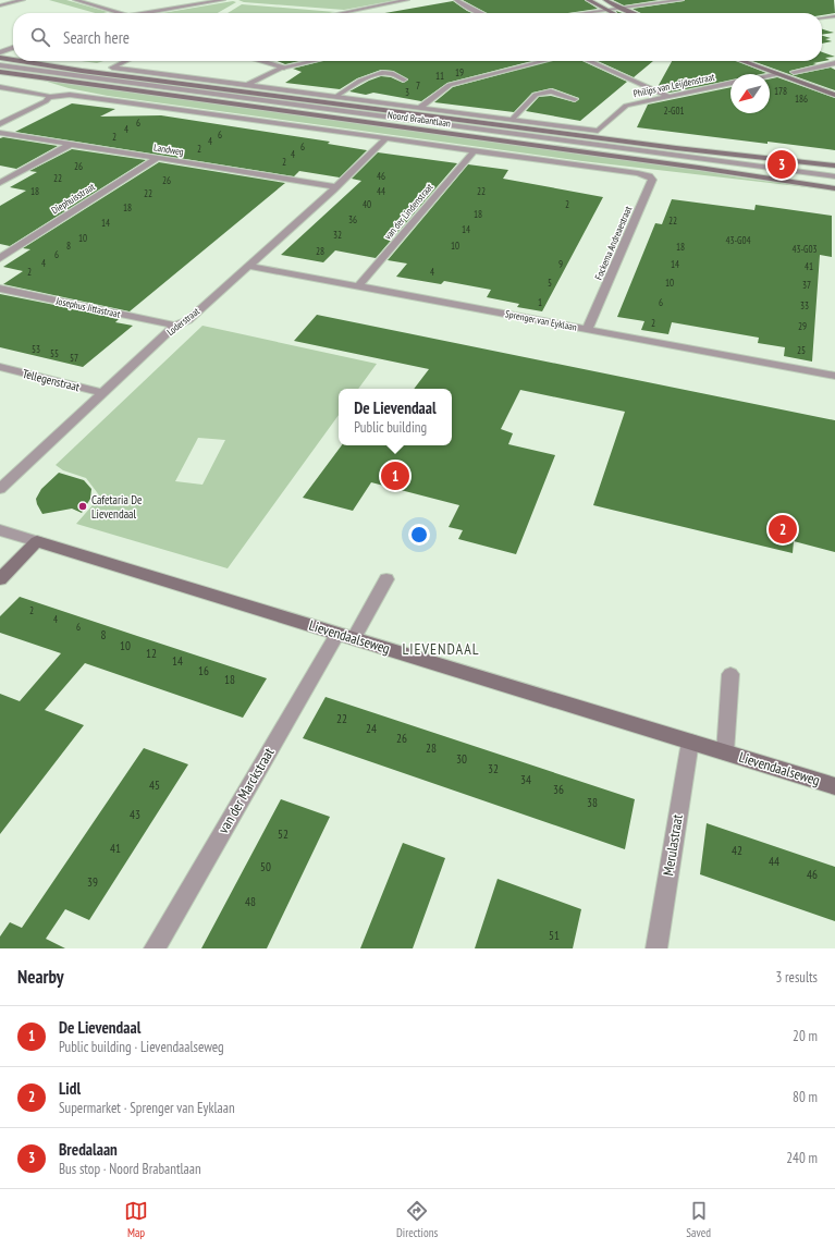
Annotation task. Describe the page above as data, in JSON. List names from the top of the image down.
{
  "streets": {
    "main road": ["Noord Brabantlaan", "Lievendaalseweg"],
    "street": [
      "Philips van Leijdenstraat",
      "Landweg",
      "Diephuisstraat",
      "van der Lindenstraat",
      "Fockema Andreaestraat",
      "Josephus Jittastraat",
      "Sprenger van Eyklaan",
      "Loderstraat",
      "Tellegenstraat",
      "van der Marckstraat",
      "Merulastraat"
    ]
  },
  "crossings": [
    ["Philips van Leijdenstraat", "Noord Brabantlaan"],
    ["Noord Brabantlaan", "van der Lindenstraat"],
    ["Noord Brabantlaan", "Fockema Andreaestraat"],
    ["Noord Brabantlaan", "Loderstraat"],
    ["Landweg", "Diephuisstraat"],
    ["Landweg", "Loderstraat"],
    ["van der Lindenstraat", "Sprenger van Eyklaan"],
    ["Fockema Andreaestraat", "Sprenger van Eyklaan"],
    ["Josephus Jittastraat", "Loderstraat"],
    ["Sprenger van Eyklaan", "Loderstraat"],
    ["Loderstraat", "Tellegenstraat"],
    ["Lievendaalseweg", "van der Marckstraat"],
    ["Lievendaalseweg", "Merulastraat"]
  ],
  "districts": ["LIEVENDAAL"],
  "places": ["Cafetaria De Lievendaal"],
  "house_numbers": [
    "19",
    "11",
    "7",
    "178",
    "3",
    "186",
    "2-G01",
    "6",
    "4",
    "6",
    "2",
    "4",
    "6",
    "2",
    "4",
    "2",
    "26",
    "46",
    "22",
    "26",
    "18",
    "44",
    "22",
    "22",
    "40",
    "2",
    "18",
    "18",
    "36",
    "22",
    "14",
    "14",
    "32",
    "10",
    "43-G04",
    "8",
    "10",
    "18",
    "43-G03",
    "28",
    "6",
    "4",
    "9",
    "14",
    "41",
    "2",
    "4",
    "5",
    "10",
    "37",
    "1",
    "6",
    "33",
    "2",
    "29",
    "53",
    "25",
    "55",
    "57",
    "2",
    "4",
    "6",
    "8",
    "10",
    "12",
    "14",
    "16",
    "18",
    "22",
    "24",
    "26",
    "28",
    "30",
    "32",
    "34",
    "45",
    "36",
    "38",
    "43",
    "52",
    "41",
    "42",
    "44",
    "50",
    "46",
    "39",
    "48",
    "51"
  ],
  "north": "bottom left",
  "page": {
    "search": "Search here",
    "pins": ["3", "1", "2"],
    "popup": ["De Lievendaal", "Public building"],
    "heading": ["Nearby", "3 results"],
    "list": [
      {
        "mark": "1",
        "name": "De Lievendaal",
        "note": "Public building · Lievendaalseweg",
        "value": "20 m"
      },
      {
        "mark": "2",
        "name": "Lidl",
        "note": "Supermarket · Sprenger van Eyklaan",
        "value": "80 m"
      },
      {
        "mark": "3",
        "name": "Bredalaan",
        "note": "Bus stop · Noord Brabantlaan",
        "value": "240 m"
      }
    ],
    "nav": ["Map", "Directions", "Saved"]
  }
}
